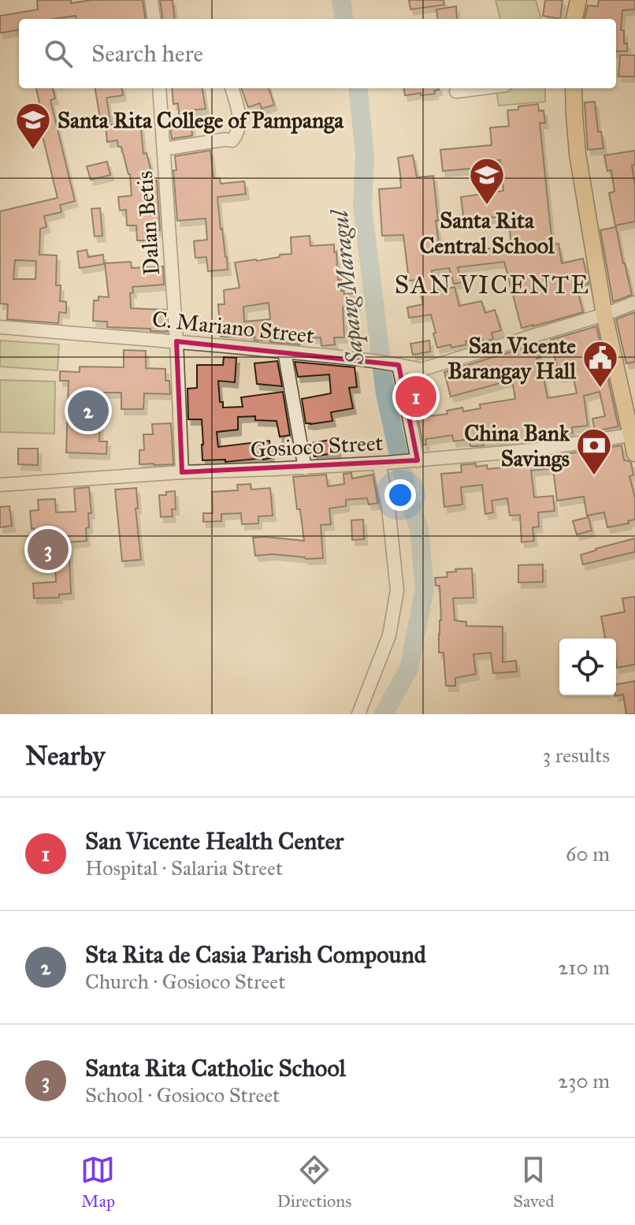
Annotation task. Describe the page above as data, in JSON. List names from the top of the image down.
{
  "streets": {
    "street": ["Dalan Betis", "C. Mariano Street", "Gosioco Street"]
  },
  "crossings": [
    ["Dalan Betis", "C. Mariano Street"],
    ["Dalan Betis", "Gosioco Street"]
  ],
  "districts": ["SAN VICENTE"],
  "water": ["Sapang Maragul"],
  "places": {
    "school or university": ["Santa Rita College of Pampanga", "Santa Rita Central School"],
    "public building": ["San Vicente Barangay Hall"],
    "bank": ["China Bank Savings"]
  },
  "page": {
    "search": "Search here",
    "pins": ["1", "2", "3"],
    "heading": ["Nearby", "3 results"],
    "list": [
      {
        "mark": "1",
        "name": "San Vicente Health Center",
        "note": "Hospital · Salaria Street",
        "value": "60 m"
      },
      {
        "mark": "2",
        "name": "Sta Rita de Casia Parish Compound",
        "note": "Church · Gosioco Street",
        "value": "210 m"
      },
      {
        "mark": "3",
        "name": "Santa Rita Catholic School",
        "note": "School · Gosioco Street",
        "value": "230 m"
      }
    ],
    "nav": ["Map", "Directions", "Saved"]
  }
}
